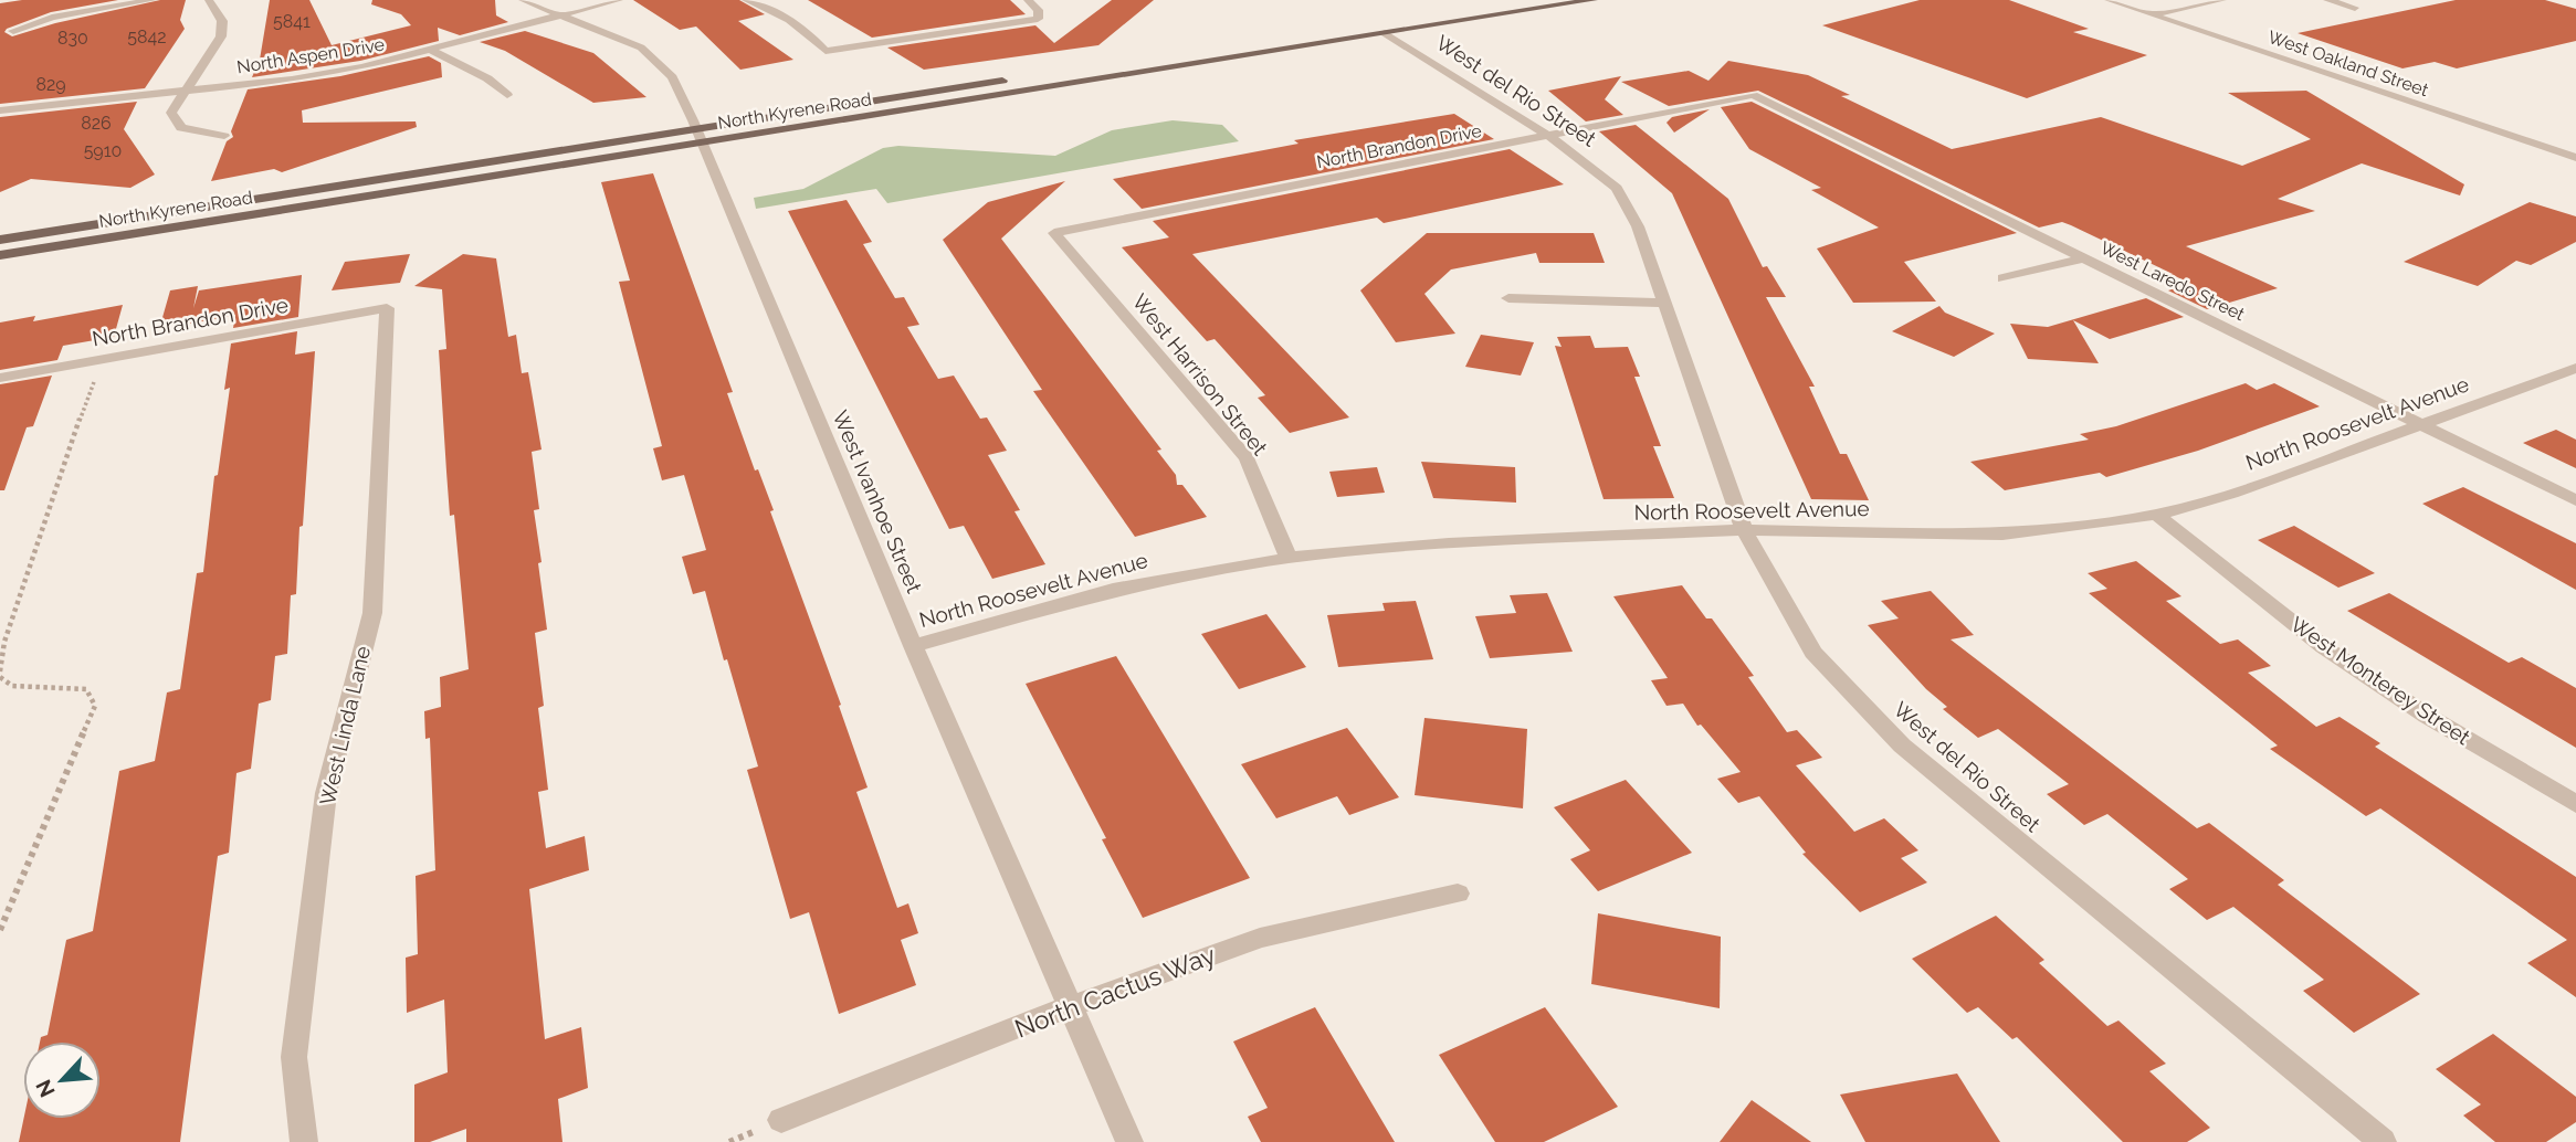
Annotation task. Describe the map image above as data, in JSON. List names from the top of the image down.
{
  "streets": {
    "main road": ["North Kyrene Road"],
    "street": [
      "North Aspen Drive",
      "West Oakland Street",
      "West del Rio Street",
      "North Brandon Drive",
      "West Laredo Street",
      "West Harrison Street",
      "North Roosevelt Avenue",
      "West Ivanhoe Street",
      "West Monterey Street",
      "West Linda Lane",
      "North Cactus Way"
    ]
  },
  "crossings": [
    ["North Aspen Drive", "West Ivanhoe Street"],
    ["West del Rio Street", "North Kyrene Road"],
    ["West del Rio Street", "North Brandon Drive"],
    ["West del Rio Street", "North Roosevelt Avenue"],
    ["North Kyrene Road", "West Ivanhoe Street"],
    ["North Brandon Drive", "West Laredo Street"],
    ["North Brandon Drive", "West Harrison Street"],
    ["North Brandon Drive", "West Linda Lane"],
    ["West Laredo Street", "North Roosevelt Avenue"],
    ["West Harrison Street", "North Roosevelt Avenue"],
    ["North Roosevelt Avenue", "West Ivanhoe Street"],
    ["North Roosevelt Avenue", "West Monterey Street"],
    ["West Ivanhoe Street", "North Cactus Way"]
  ],
  "house_numbers": [
    "5841",
    "5842",
    "830",
    "829",
    "826",
    "5910"
  ],
  "north": "bottom left"
}
